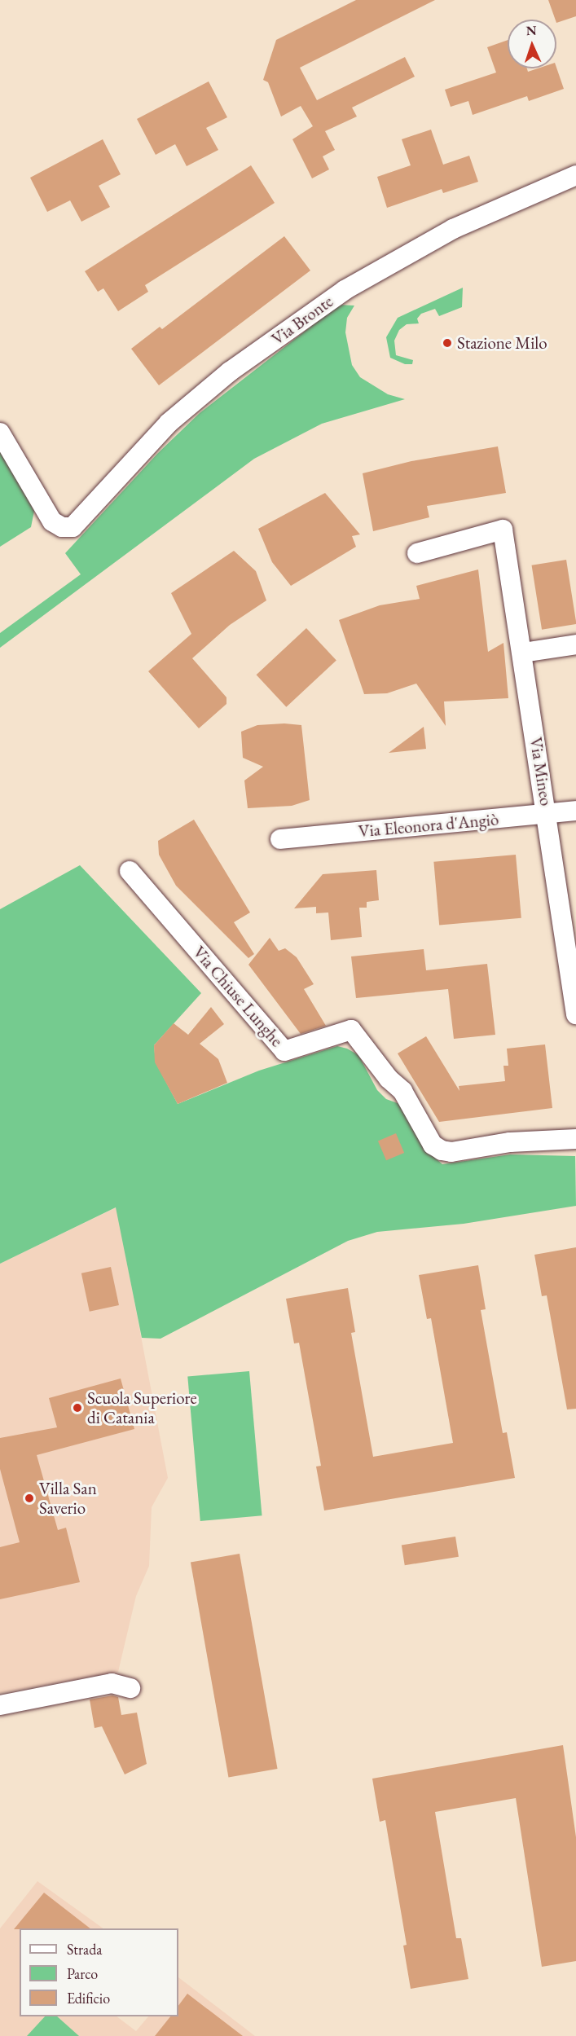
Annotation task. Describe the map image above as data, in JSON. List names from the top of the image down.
{
  "streets": {
    "street": [
      "Via Bronte",
      "Via Mineo",
      "Via Eleonora d'Angiò",
      "Via Chiuse Lunghe"
    ]
  },
  "crossings": [
    ["Via Mineo", "Via Eleonora d'Angiò"]
  ],
  "places": ["Stazione Milo", "Scuola Superiore di Catania", "Villa San Saverio"],
  "legend": ["Strada", "Parco", "Edificio"],
  "north": "top"
}
